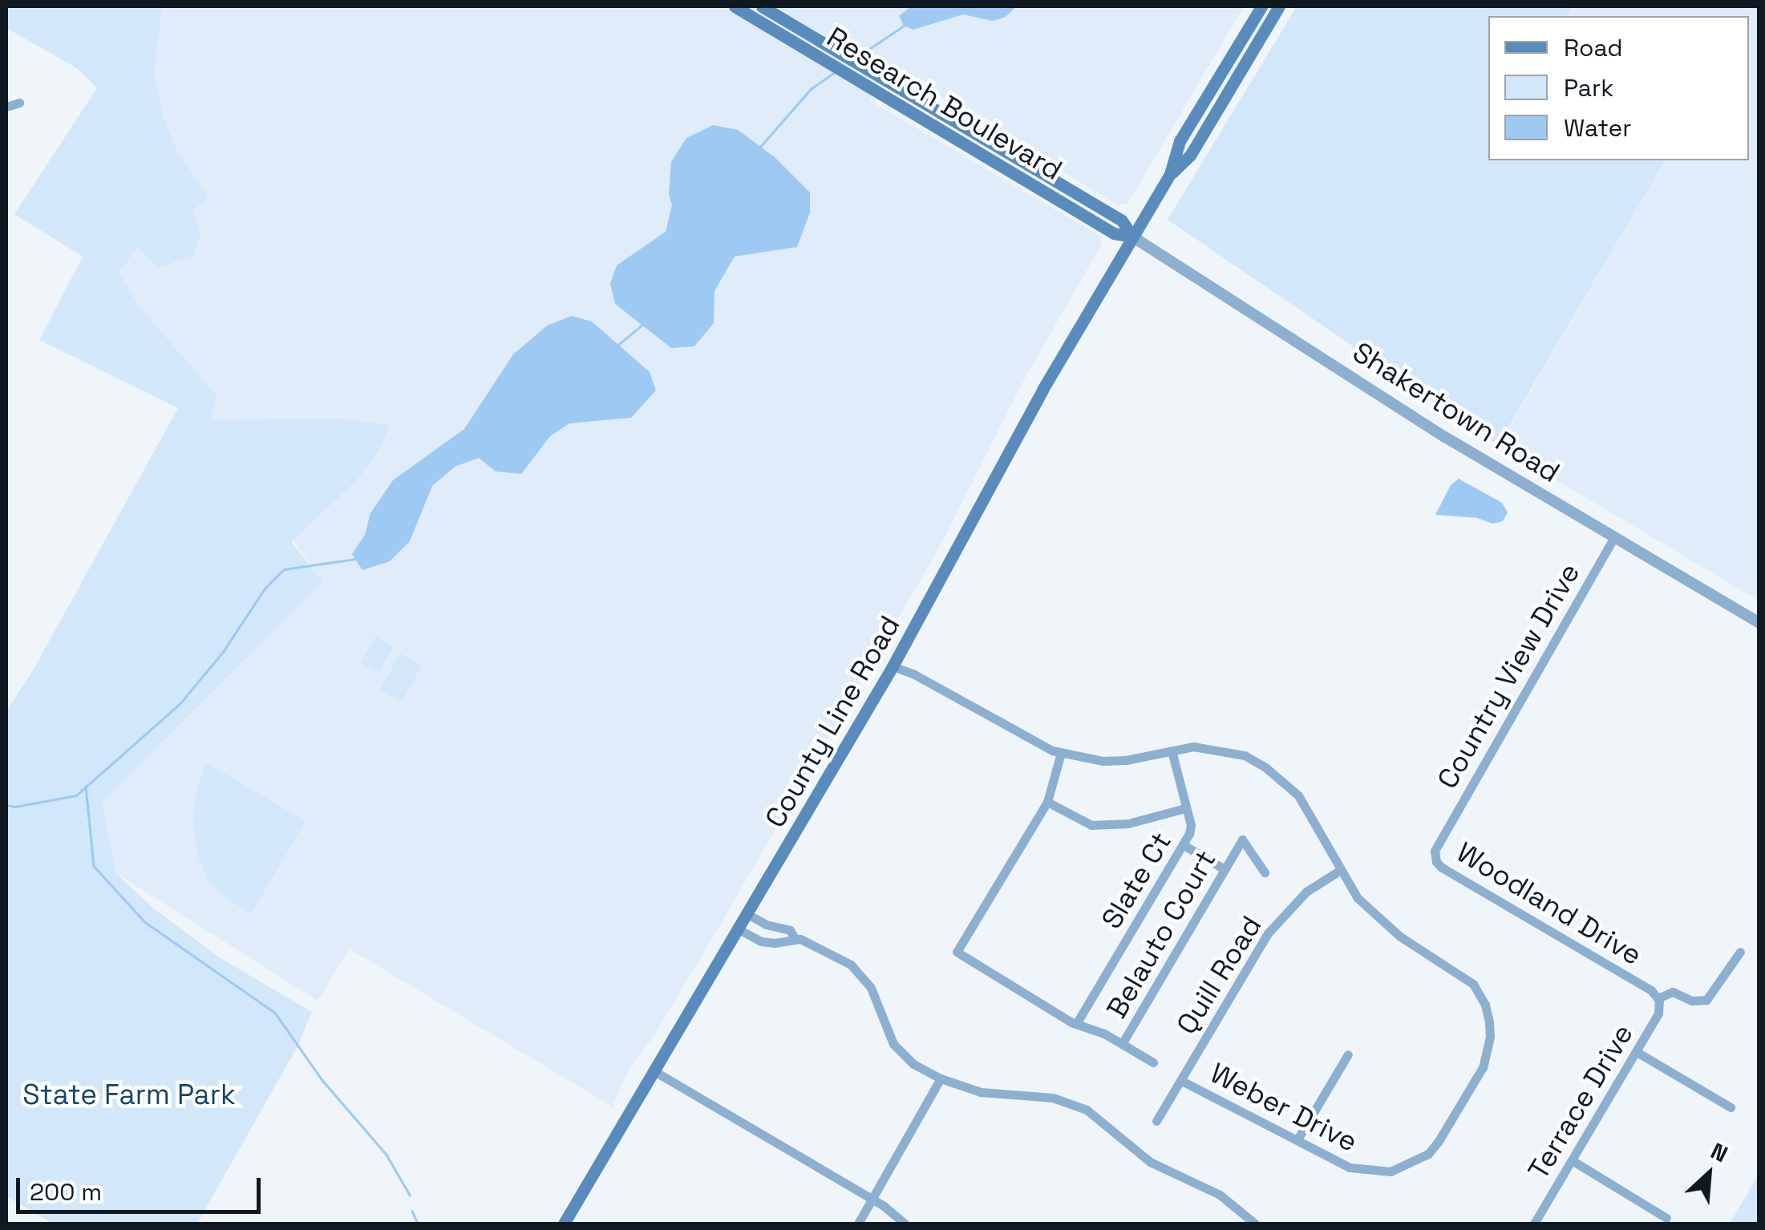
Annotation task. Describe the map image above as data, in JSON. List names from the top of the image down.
{
  "streets": {
    "main road": ["Research Boulevard", "County Line Road"],
    "street": [
      "Shakertown Road",
      "Country View Drive",
      "Slate Ct",
      "Woodland Drive",
      "Belauto Court",
      "Quill Road",
      "Terrace Drive",
      "Weber Drive"
    ]
  },
  "crossings": [
    ["Research Boulevard", "Shakertown Road"],
    ["Research Boulevard", "County Line Road"],
    ["Shakertown Road", "Country View Drive"],
    ["Shakertown Road", "County Line Road"],
    ["Country View Drive", "Woodland Drive"],
    ["County Line Road", "Weber Drive"],
    ["Slate Ct", "Weber Drive"],
    ["Woodland Drive", "Terrace Drive"],
    ["Quill Road", "Weber Drive"]
  ],
  "parks": ["State Farm Park"],
  "legend": ["Road", "Park", "Water"],
  "scale_bar": "200 m",
  "north": "top right"
}
